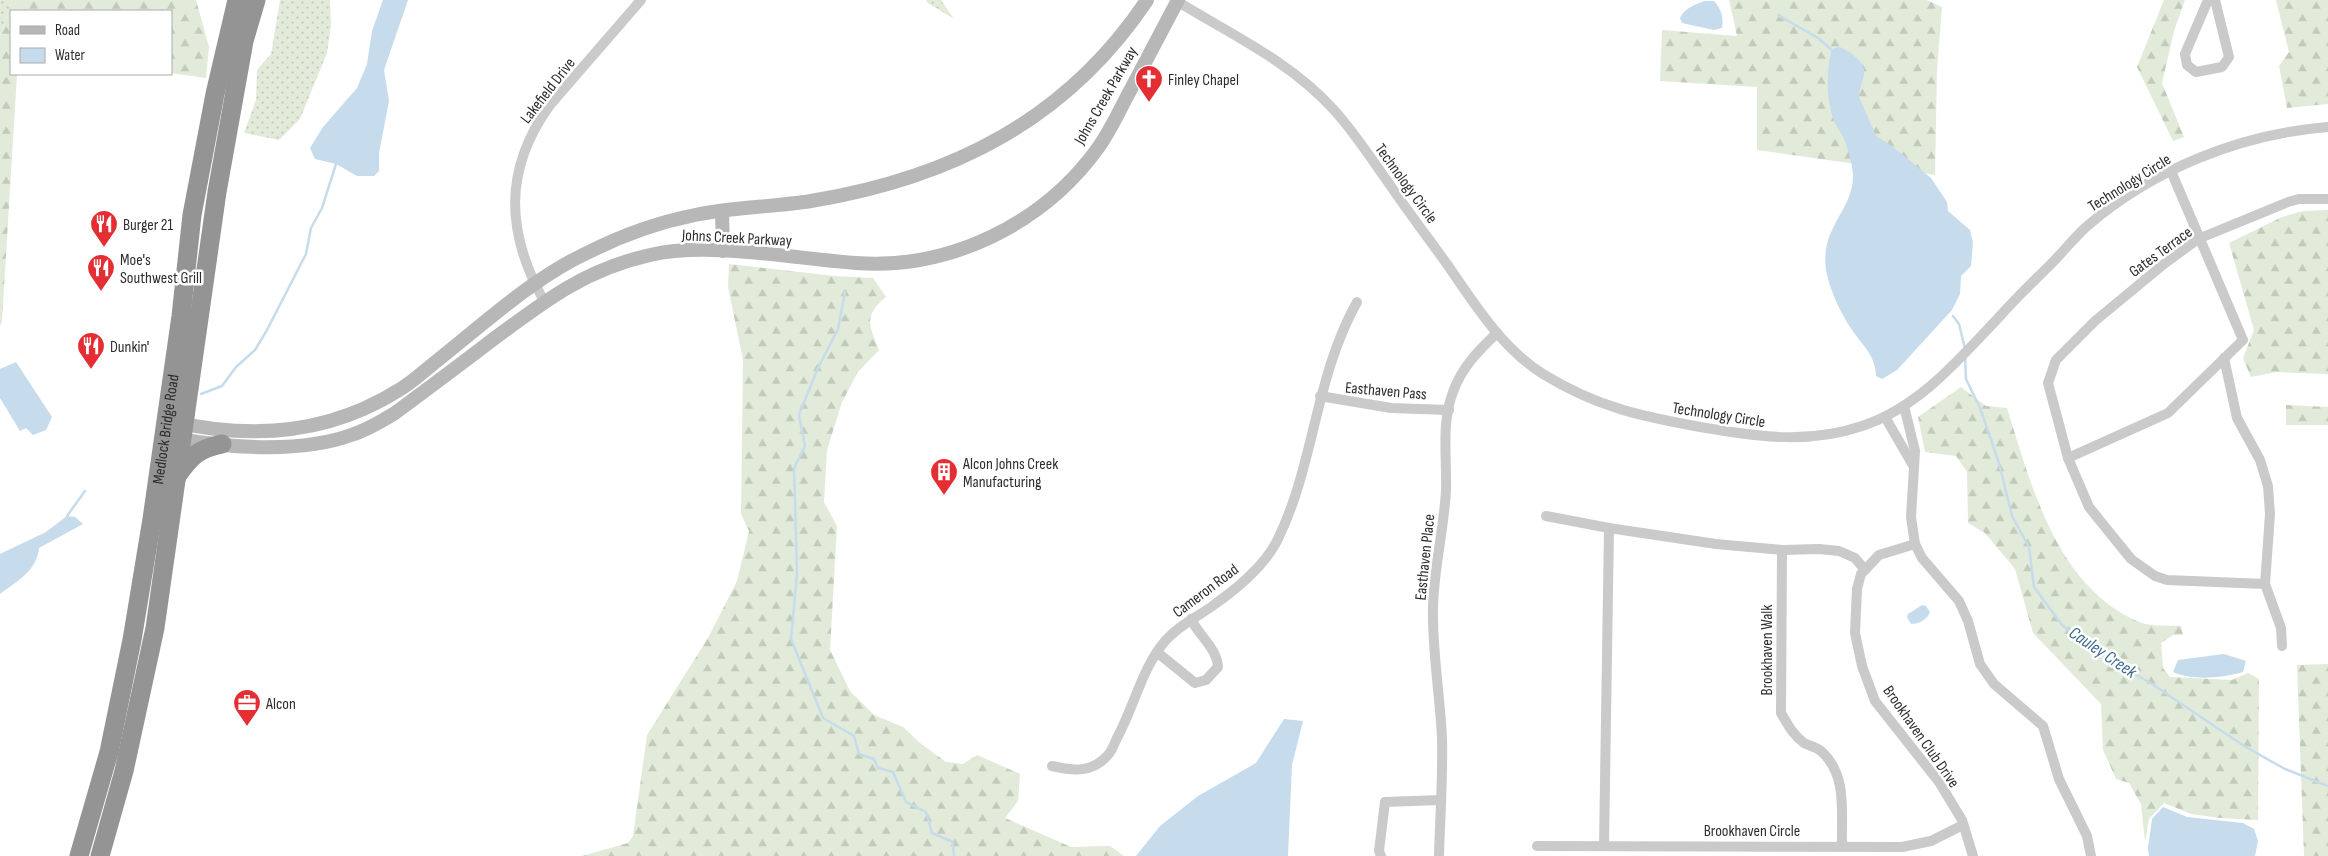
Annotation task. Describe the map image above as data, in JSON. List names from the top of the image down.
{
  "streets": {
    "highway": ["Medlock Bridge Road"],
    "street": [
      "Lakefield Drive",
      "Johns Creek Parkway",
      "Technology Circle",
      "Gates Terrace",
      "Easthaven Pass",
      "Easthaven Place",
      "Cameron Road",
      "Brookhaven Walk",
      "Brookhaven Club Drive",
      "Brookhaven Circle"
    ]
  },
  "crossings": [
    ["Lakefield Drive", "Johns Creek Parkway"],
    ["Johns Creek Parkway", "Technology Circle"],
    ["Johns Creek Parkway", "Medlock Bridge Road"],
    ["Technology Circle", "Easthaven Place"],
    ["Easthaven Pass", "Easthaven Place"],
    ["Easthaven Pass", "Cameron Road"],
    ["Brookhaven Walk", "Brookhaven Circle"],
    ["Brookhaven Club Drive", "Brookhaven Circle"]
  ],
  "water": ["Cauley Creek"],
  "places": {
    "church": ["Finley Chapel"],
    "restaurant": ["Burger 21", "Moe's Southwest Grill", "Dunkin'"],
    "building": ["Alcon Johns Creek Manufacturing"],
    "office": ["Alcon"]
  },
  "legend": ["Road", "Water"]
}
